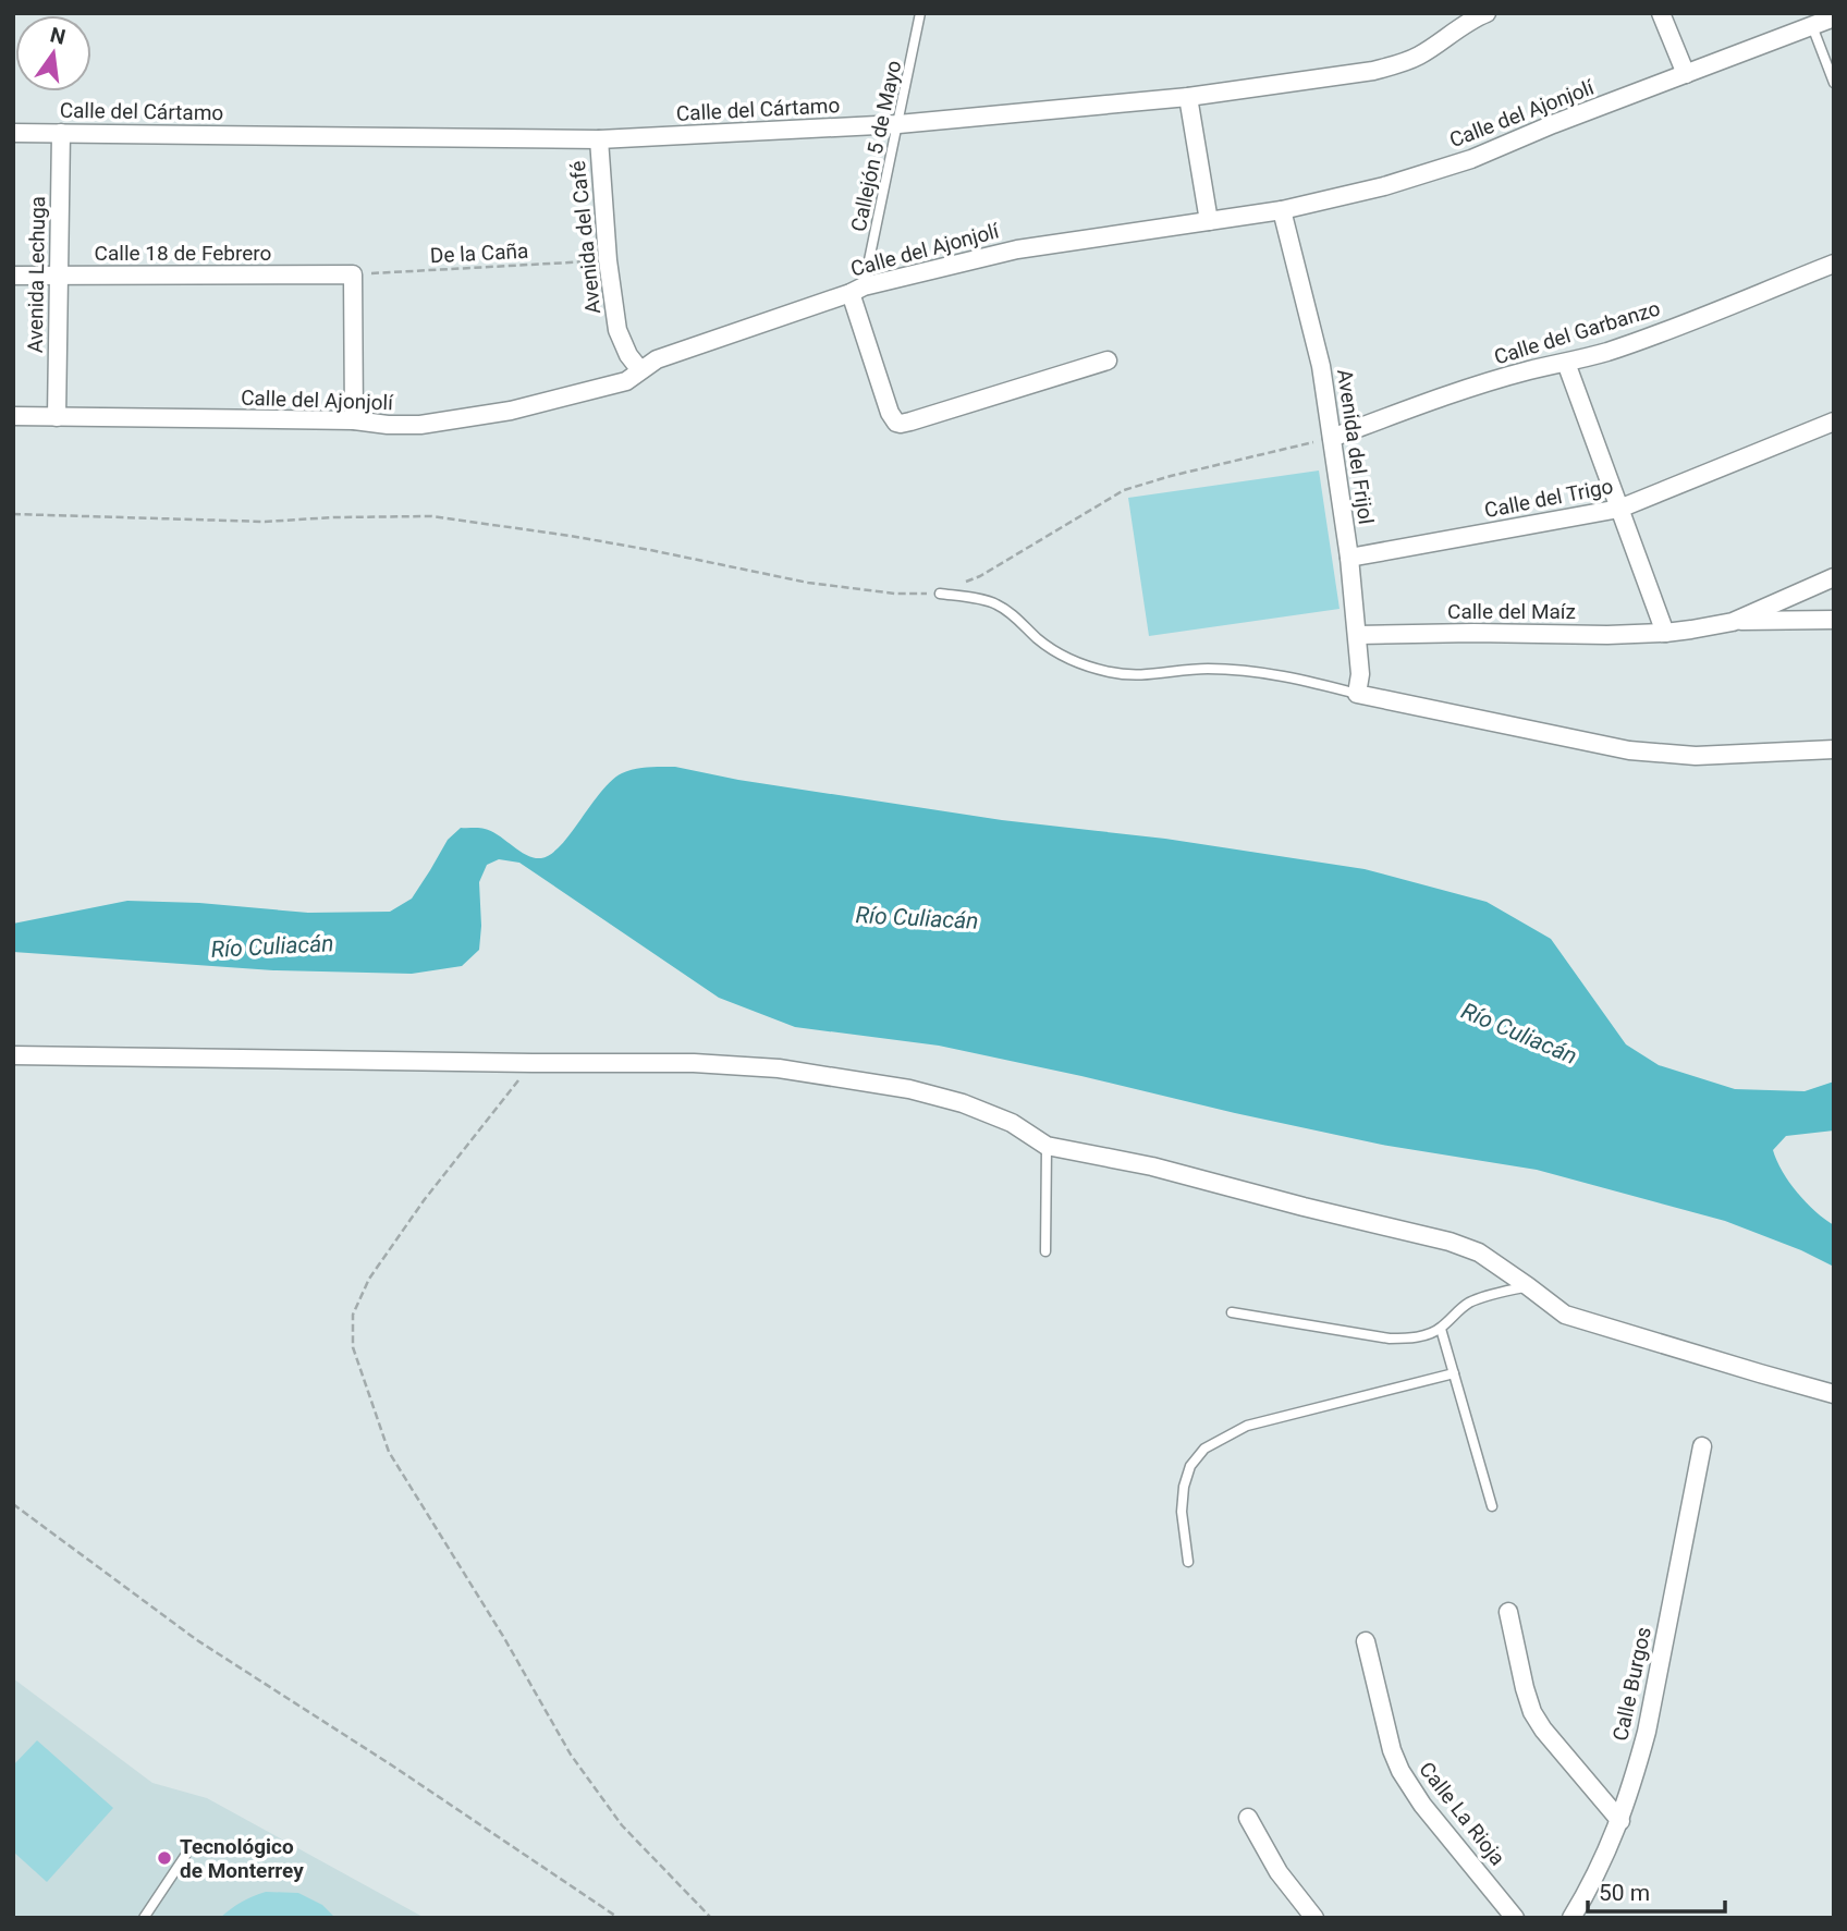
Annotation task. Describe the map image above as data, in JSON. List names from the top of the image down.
{
  "streets": {
    "street": [
      "Calle del Cártamo",
      "Calle del Ajonjolí",
      "Avenida del Café",
      "Calle 18 de Febrero",
      "Avenida Lechuga",
      "Calle del Garbanzo",
      "Avenida del Frijol",
      "Calle del Trigo",
      "Calle del Maíz",
      "Calle Burgos",
      "Calle La Rioja"
    ],
    "lane": ["Callejón 5 de Mayo"],
    "path": ["De la Caña"]
  },
  "crossings": [
    ["Calle del Cártamo", "Callejón 5 de Mayo"],
    ["Calle del Cártamo", "Avenida del Café"],
    ["Calle del Cártamo", "Avenida Lechuga"],
    ["Calle del Ajonjolí", "Callejón 5 de Mayo"],
    ["Calle del Ajonjolí", "Avenida del Café"],
    ["Calle del Ajonjolí", "Avenida Lechuga"],
    ["Calle del Ajonjolí", "Avenida del Frijol"],
    ["Avenida del Café", "De la Caña"],
    ["Calle 18 de Febrero", "De la Caña"],
    ["Calle 18 de Febrero", "Avenida Lechuga"],
    ["Calle del Garbanzo", "Avenida del Frijol"],
    ["Avenida del Frijol", "Calle del Trigo"],
    ["Avenida del Frijol", "Calle del Maíz"]
  ],
  "water": ["Río Culiacán"],
  "places": ["Tecnológico de Monterrey"],
  "scale_bar": "50 m",
  "north": "top"
}
